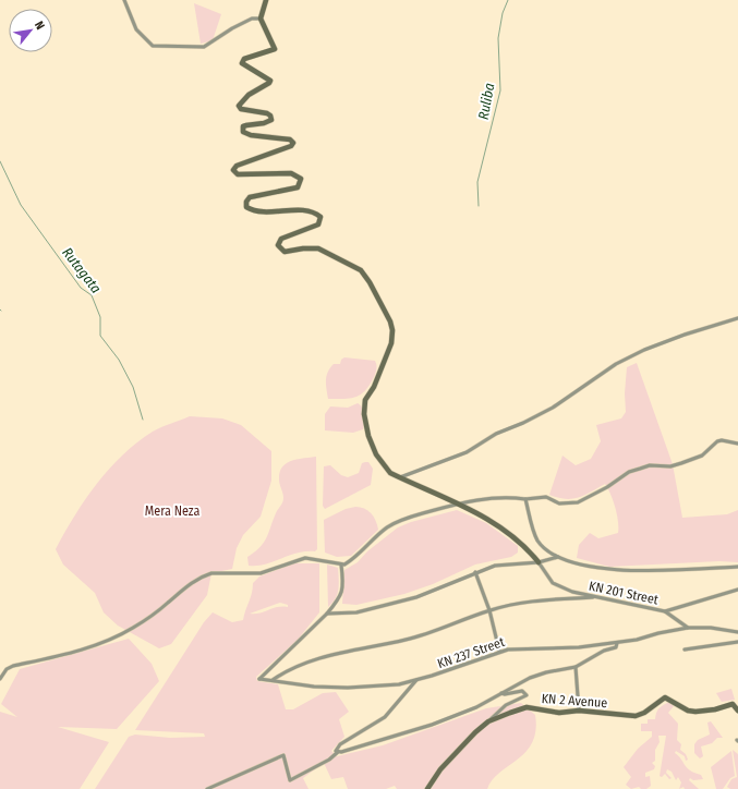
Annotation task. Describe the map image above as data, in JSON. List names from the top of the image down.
{
  "streets": {
    "street": ["KN 201 Street", "KN 237 Street", "KN 2 Avenue"]
  },
  "crossings": [
    ["KN 201 Street", "KN 237 Street"]
  ],
  "water": ["Ruliba", "Rutagata"],
  "parks": ["Mera Neza"],
  "north": "top right"
}
